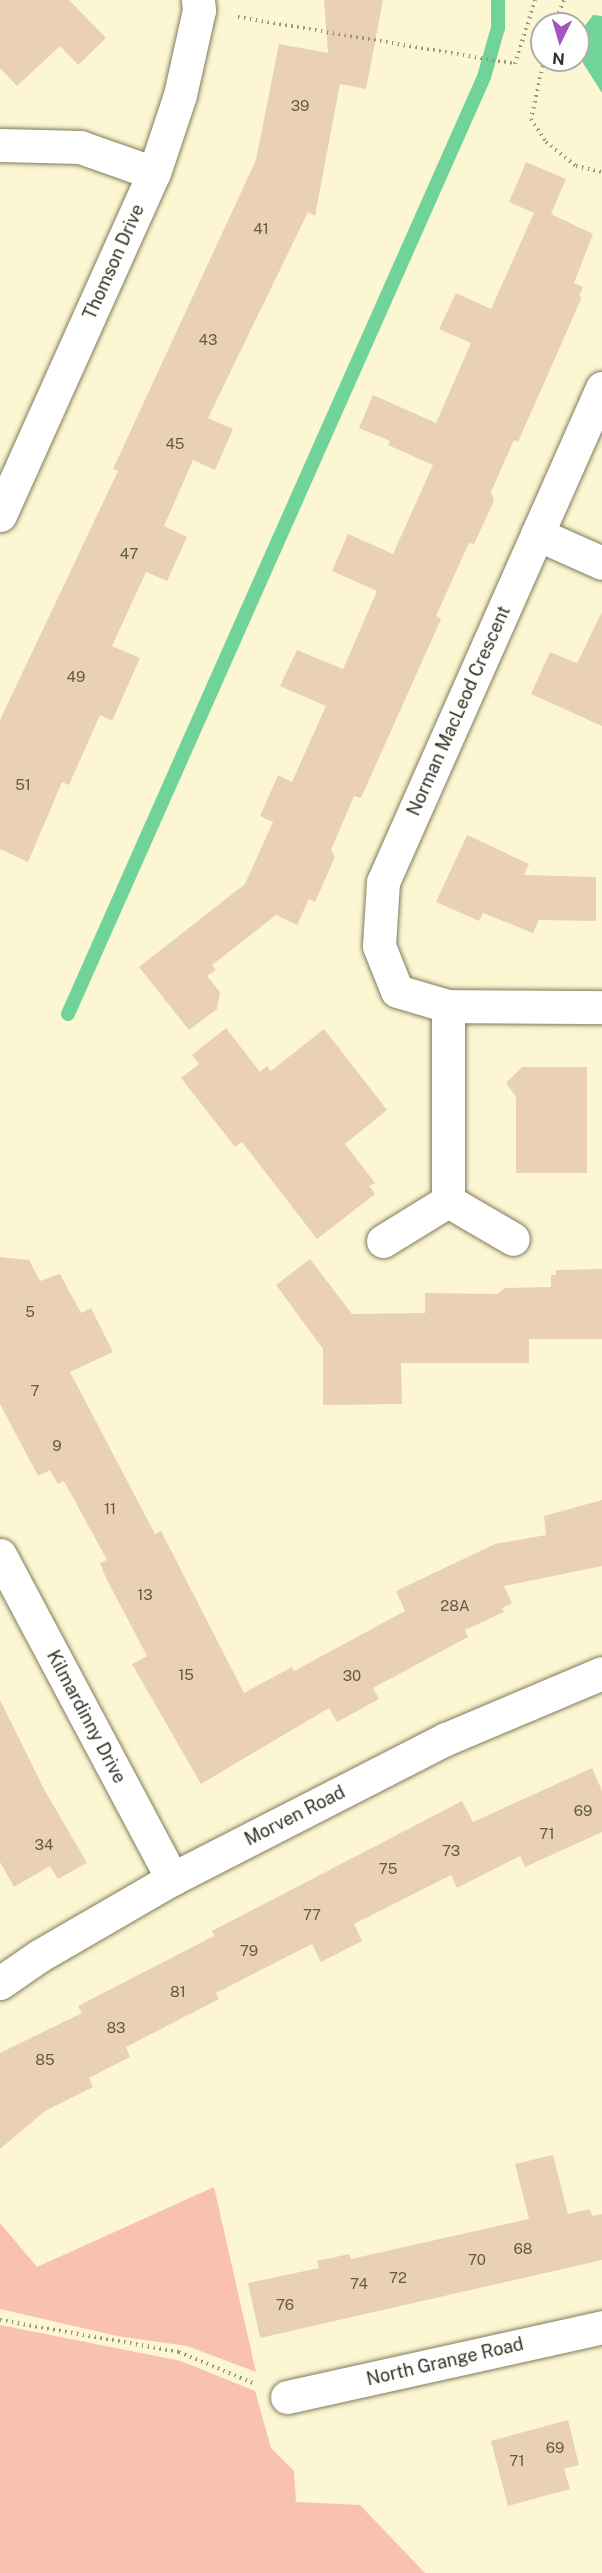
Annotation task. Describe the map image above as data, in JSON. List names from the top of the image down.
{
  "streets": {
    "street": [
      "Thomson Drive",
      "Norman MacLeod Crescent",
      "Kilmardinny Drive",
      "Morven Road",
      "North Grange Road"
    ]
  },
  "crossings": [
    ["Kilmardinny Drive", "Morven Road"]
  ],
  "house_numbers": [
    "39",
    "41",
    "43",
    "45",
    "47",
    "49",
    "51",
    "5",
    "7",
    "9",
    "11",
    "13",
    "28A",
    "15",
    "30",
    "69",
    "71",
    "34",
    "73",
    "75",
    "77",
    "79",
    "81",
    "83",
    "85",
    "68",
    "70",
    "72",
    "74",
    "76",
    "69",
    "71"
  ],
  "north": "bottom"
}
